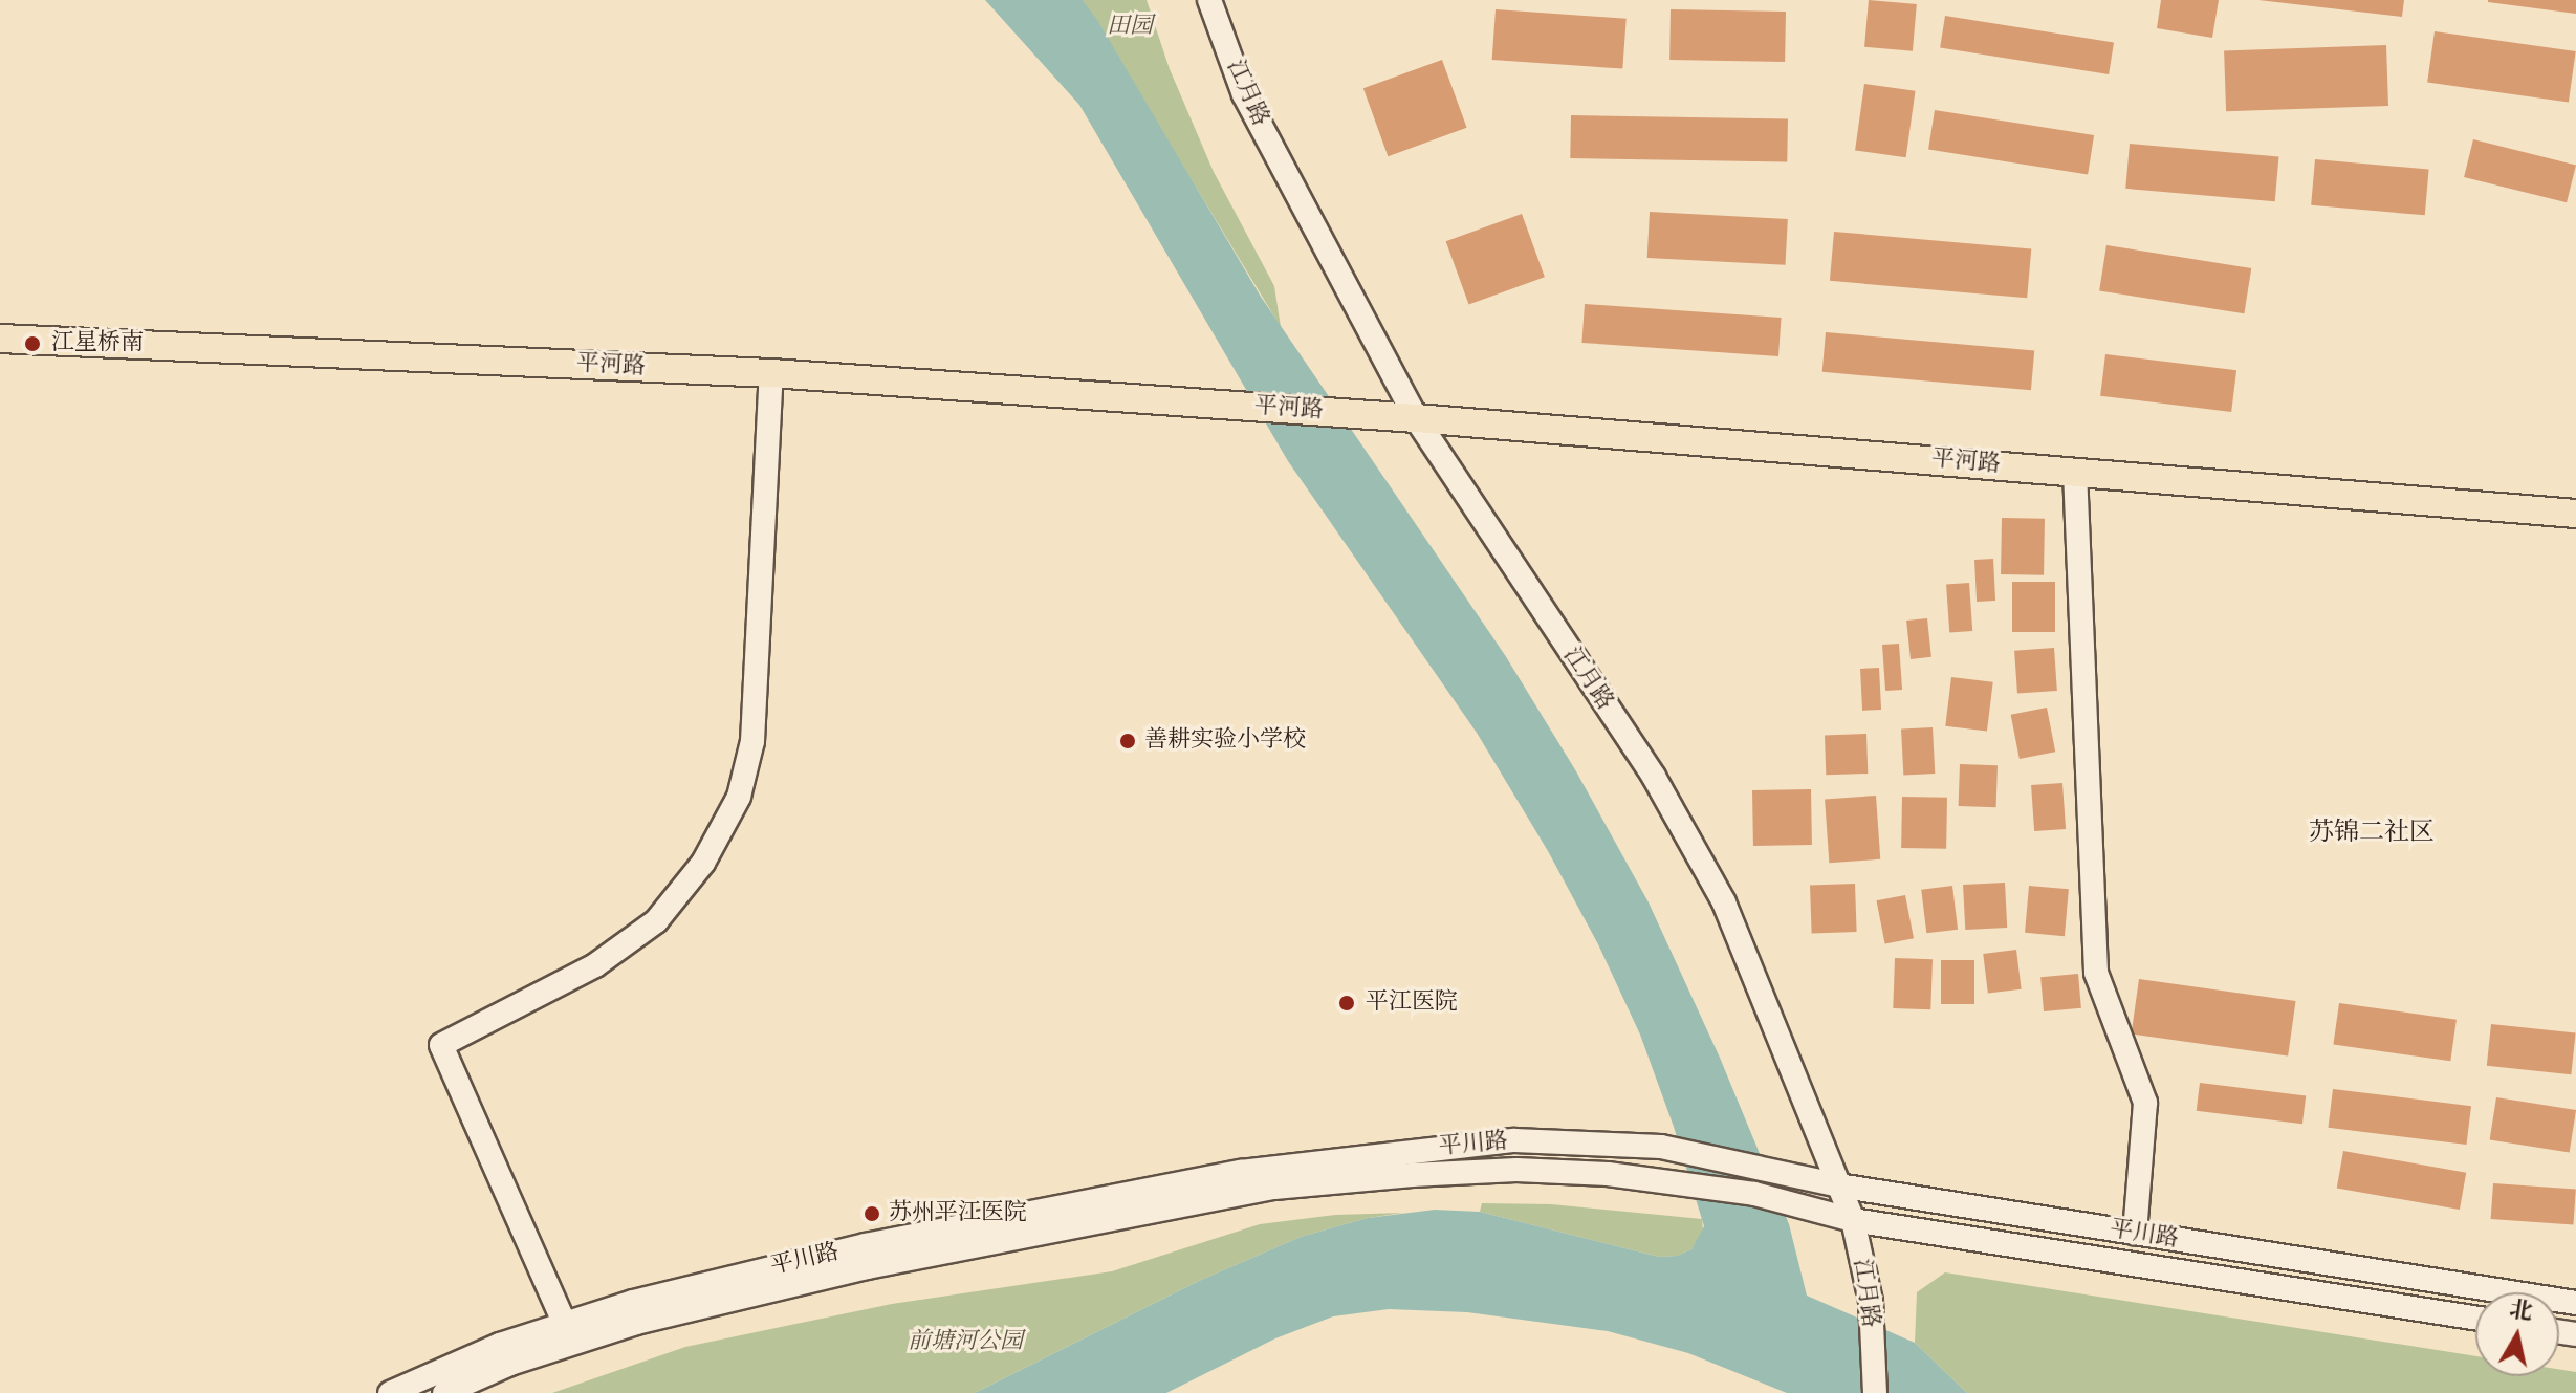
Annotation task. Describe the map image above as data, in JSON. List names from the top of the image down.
{
  "streets": {
    "main road": ["平河路"],
    "street": ["江月路", "平川路"]
  },
  "crossings": [
    ["江月路", "平河路"],
    ["江月路", "平川路"]
  ],
  "districts": ["苏锦二社区"],
  "parks": ["田园", "前塘河公园"],
  "places": [
    "江星桥南",
    "善耕实验小学校",
    "平江医院",
    "苏州平江医院"
  ],
  "north": "top"
}
